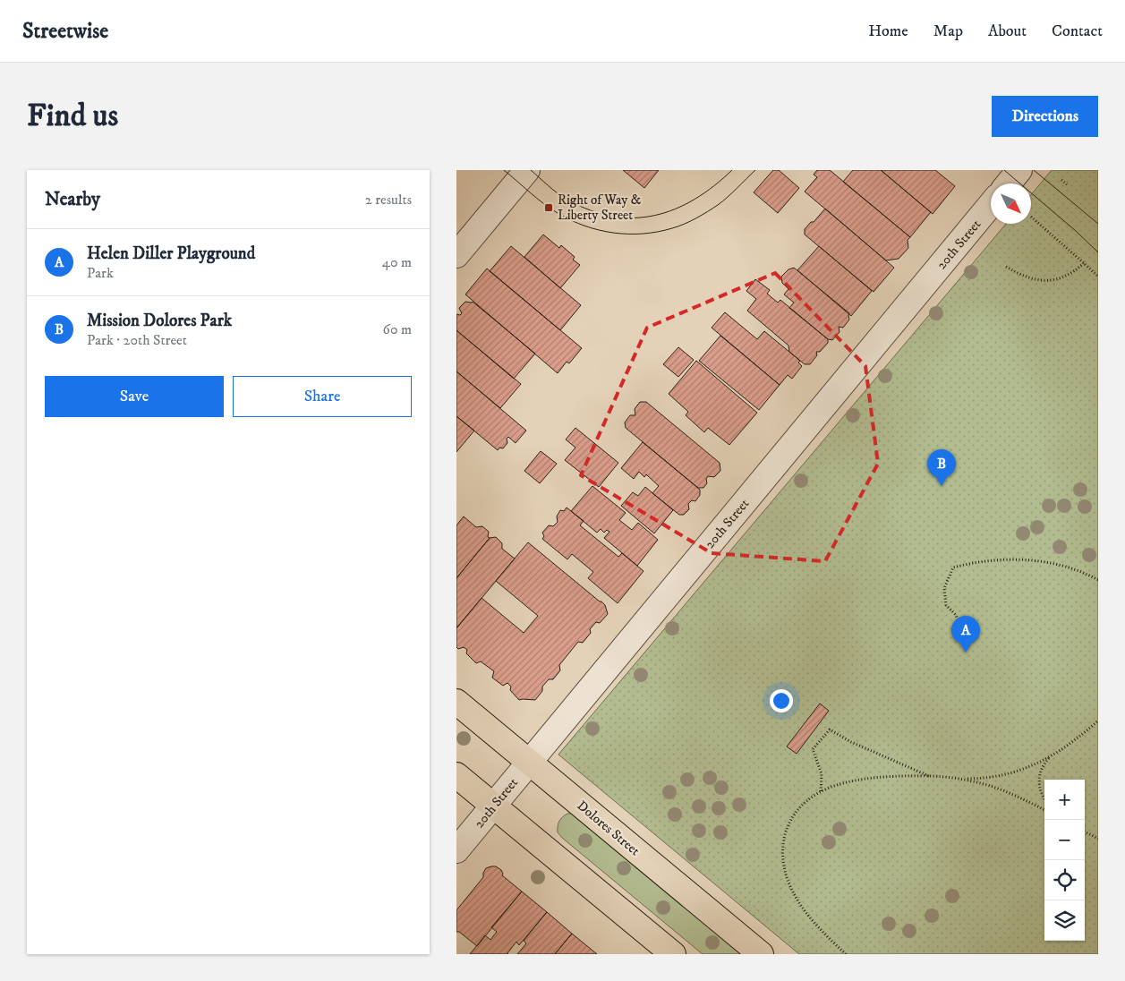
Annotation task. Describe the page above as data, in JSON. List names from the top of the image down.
{
  "streets": {
    "main road": ["Dolores Street"],
    "street": ["20th Street"]
  },
  "crossings": [
    ["20th Street", "Dolores Street"]
  ],
  "places": {
    "transit": ["Right of Way & Liberty Street"]
  },
  "north": "bottom right",
  "page": {
    "header": "Streetwise",
    "nav": [
      "Home",
      "Map",
      "About",
      "Contact"
    ],
    "buttons": [
      "Directions",
      ["Save", "Share"]
    ],
    "title": "Find us",
    "heading": ["Nearby", "2 results"],
    "list": [
      {
        "mark": "A",
        "name": "Helen Diller Playground",
        "note": "Park",
        "value": "40 m"
      },
      {
        "mark": "B",
        "name": "Mission Dolores Park",
        "note": "Park · 20th Street",
        "value": "60 m"
      }
    ],
    "pins": ["B", "A"],
    "map_buttons": ["+", "−"]
  }
}
